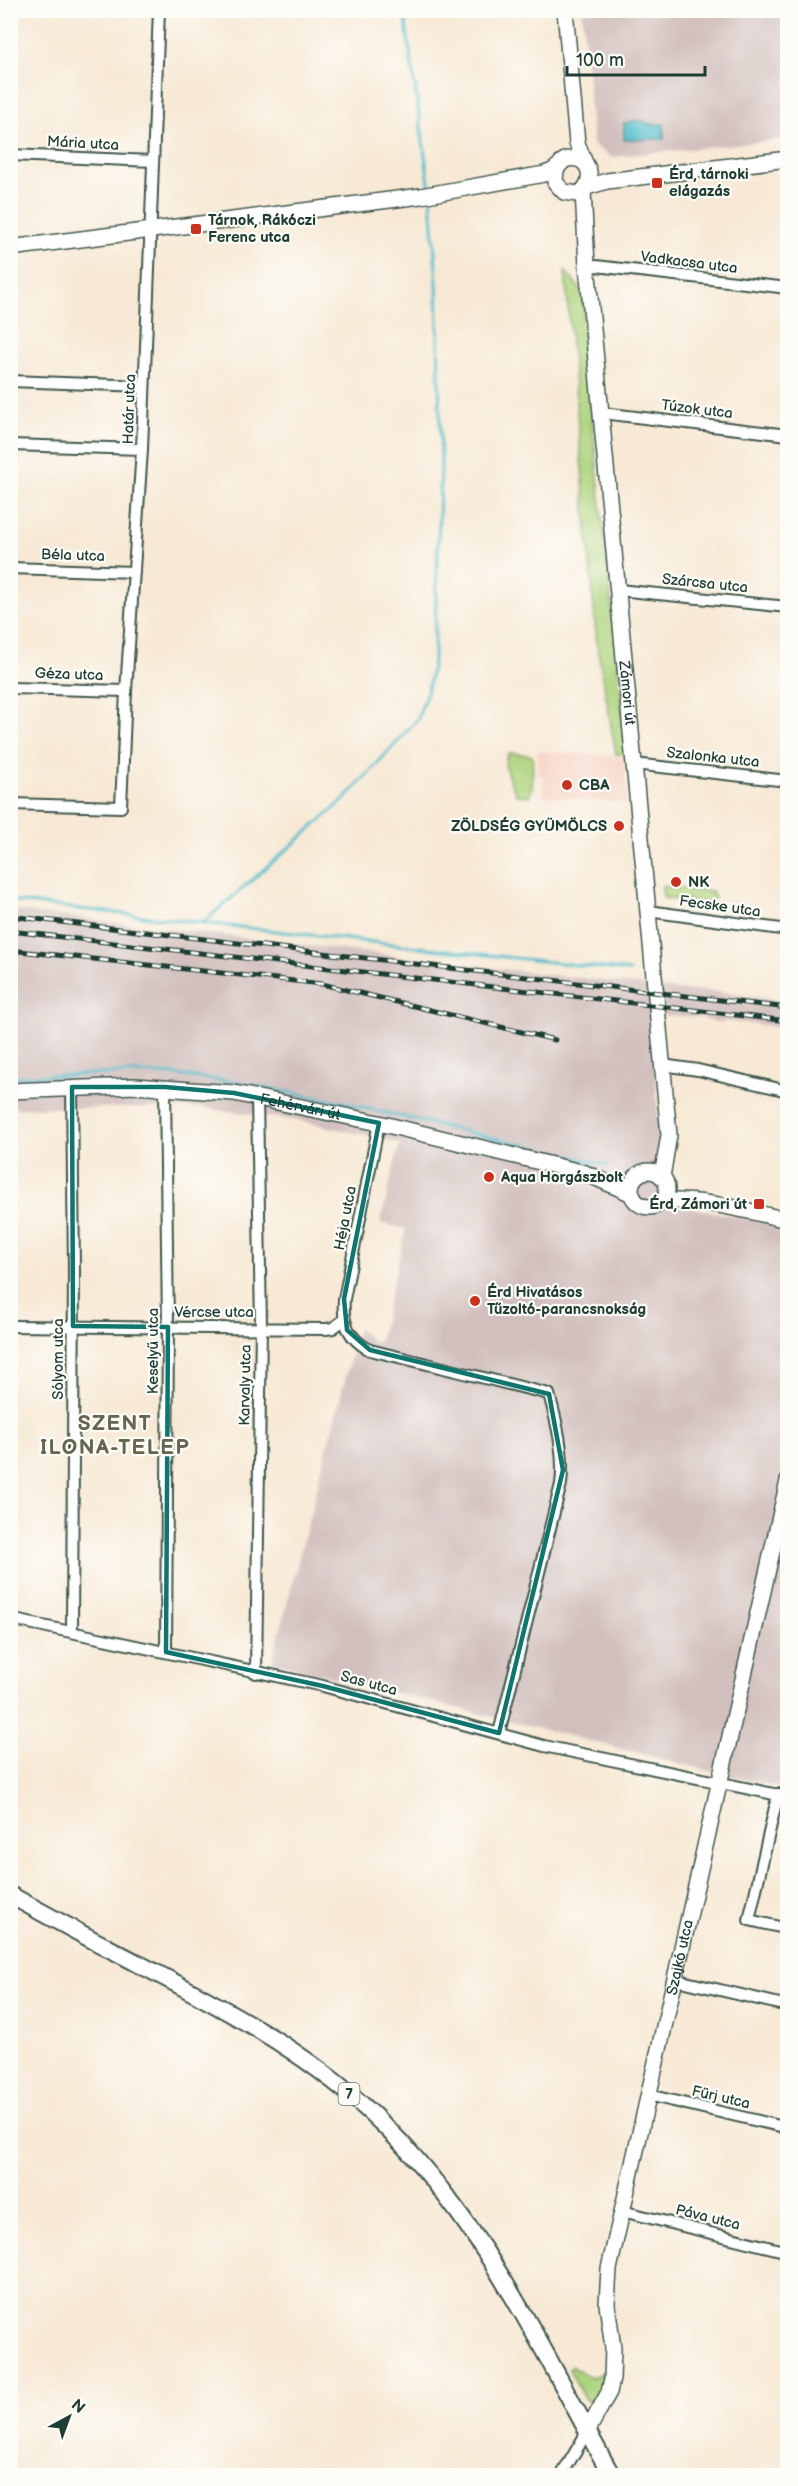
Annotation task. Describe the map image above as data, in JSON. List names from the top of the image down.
{
  "streets": {
    "main road": [
      "Zámori út",
      "Fehérvári út",
      "Szajkó utca",
      "7"
    ],
    "street": [
      "Mária utca",
      "Vadkacsa utca",
      "Határ utca",
      "Túzok utca",
      "Béla utca",
      "Szárcsa utca",
      "Géza utca",
      "Szalonka utca",
      "Fecske utca",
      "Héja utca",
      "Vércse utca",
      "Keselyű utca",
      "Sólyom utca",
      "Karvaly utca",
      "Sas utca",
      "Fürj utca",
      "Páva utca"
    ]
  },
  "crossings": [
    ["Mária utca", "Határ utca"],
    ["Vadkacsa utca", "Zámori út"],
    ["Határ utca", "Béla utca"],
    ["Határ utca", "Géza utca"],
    ["Túzok utca", "Zámori út"],
    ["Szárcsa utca", "Zámori út"],
    ["Zámori út", "Szalonka utca"],
    ["Zámori út", "Fecske utca"],
    ["Zámori út", "Fehérvári út"],
    ["Fehérvári út", "Héja utca"],
    ["Fehérvári út", "Keselyű utca"],
    ["Fehérvári út", "Sólyom utca"],
    ["Fehérvári út", "Karvaly utca"],
    ["Héja utca", "Vércse utca"],
    ["Vércse utca", "Keselyű utca"],
    ["Vércse utca", "Sólyom utca"],
    ["Vércse utca", "Karvaly utca"],
    ["Keselyű utca", "Sas utca"],
    ["Sólyom utca", "Sas utca"],
    ["Karvaly utca", "Sas utca"],
    ["Sas utca", "Szajkó utca"],
    ["Szajkó utca", "7"],
    ["Szajkó utca", "Fürj utca"],
    ["Szajkó utca", "Páva utca"]
  ],
  "districts": ["SZENT ILONA-TELEP"],
  "places": {
    "transit": ["Érd, tárnoki elágazás", "Tárnok, Rákóczi Ferenc utca", "Érd, Zámori út"],
    "other": [
      "CBA",
      "ZÖLDSÉG GYÜMÖLCS",
      "NK",
      "Aqua Horgászbolt",
      "Érd Hivatásos Tűzoltó-parancsnokság"
    ]
  },
  "scale_bar": "100 m",
  "north": "top right"
}
